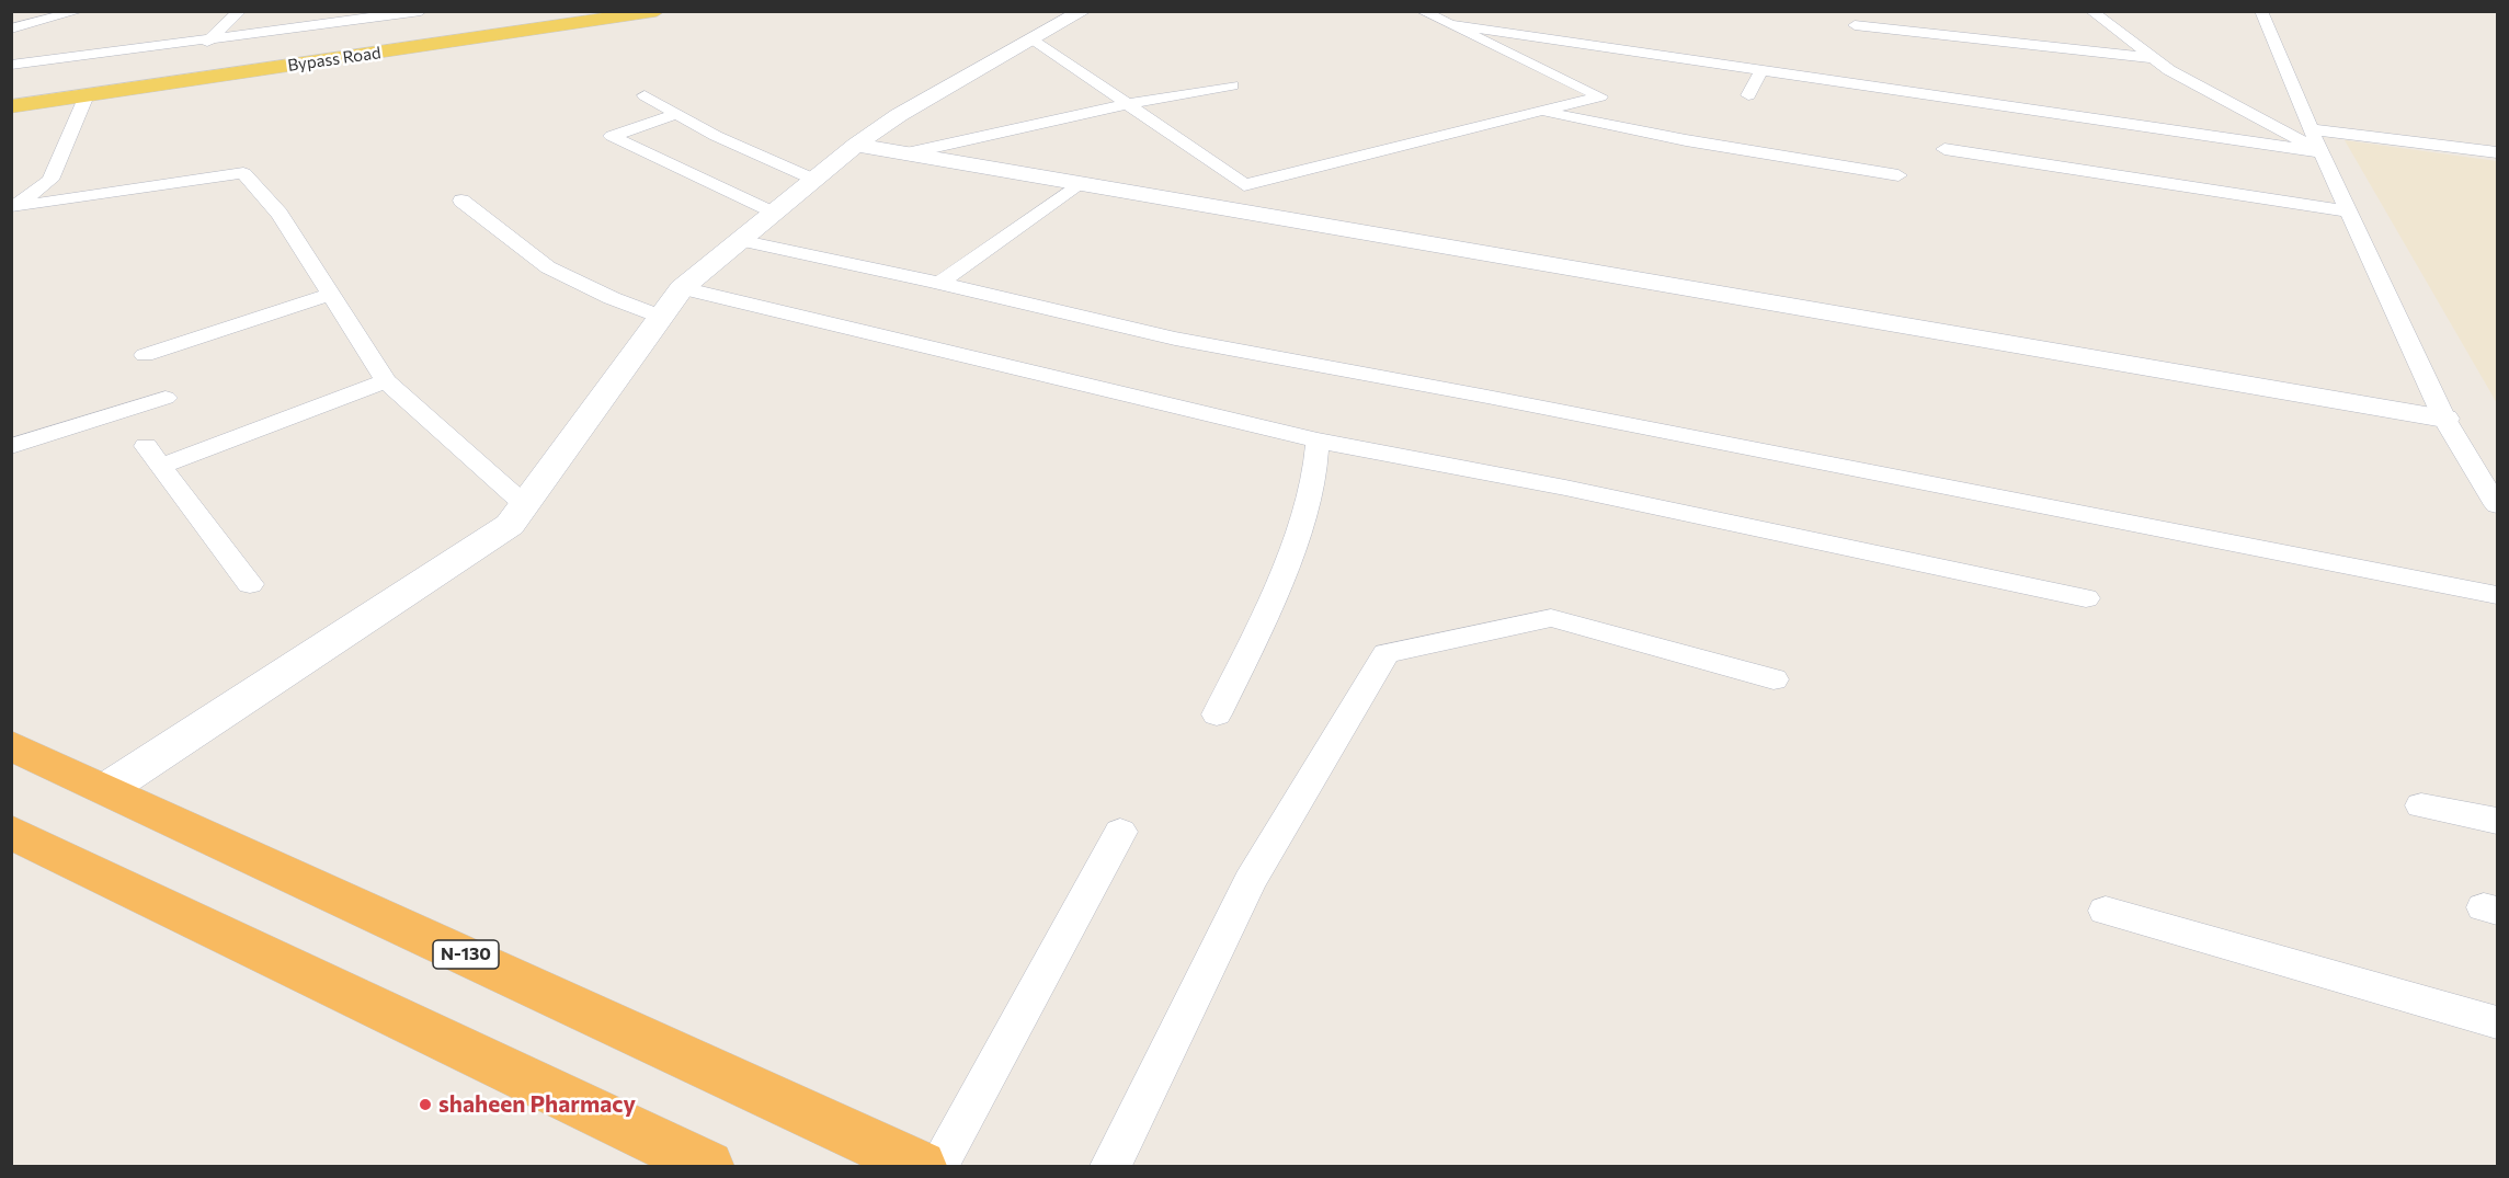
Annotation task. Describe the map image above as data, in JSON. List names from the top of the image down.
{
  "streets": {
    "highway": ["N-130"],
    "main road": ["Bypass Road"]
  },
  "places": ["shaheen Pharmacy"]
}
